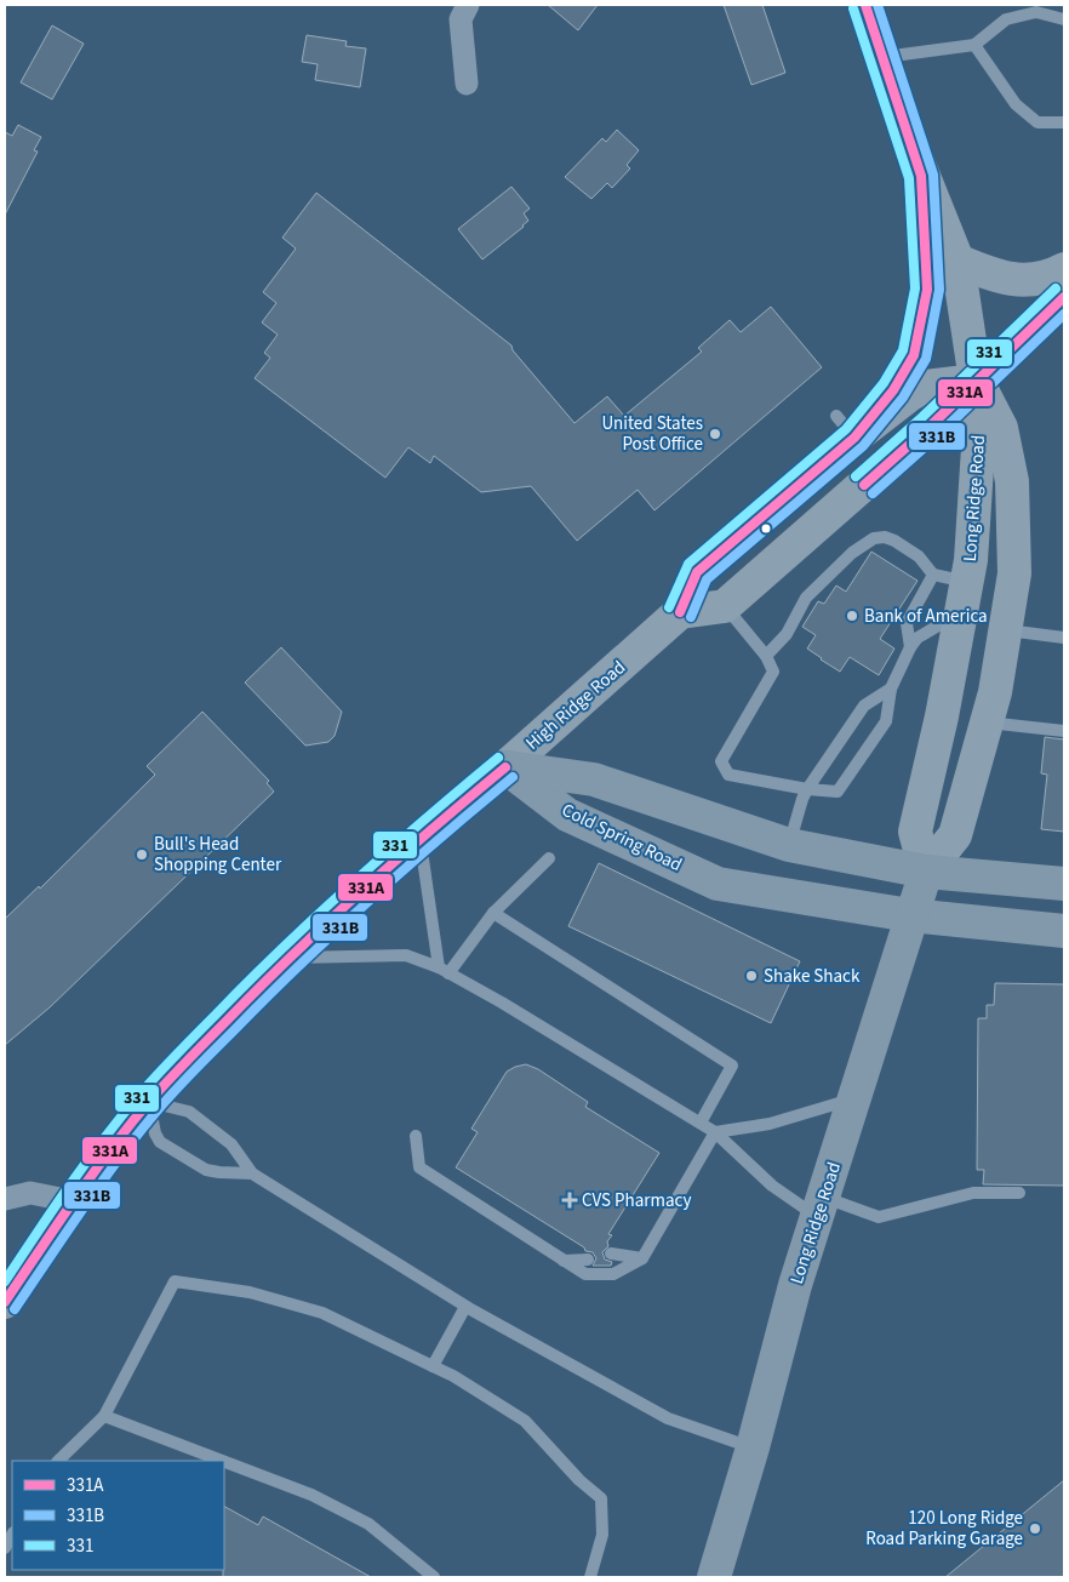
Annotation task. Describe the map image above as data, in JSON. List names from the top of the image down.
{
  "streets": {
    "main road": ["Long Ridge Road", "High Ridge Road", "Cold Spring Road"]
  },
  "crossings": [
    ["Long Ridge Road", "High Ridge Road"],
    ["Long Ridge Road", "Cold Spring Road"],
    ["High Ridge Road", "Cold Spring Road"]
  ],
  "places": {
    "other": [
      "United States Post Office",
      "Bank of America",
      "Bull's Head Shopping Center",
      "Shake Shack",
      "120 Long Ridge Road Parking Garage"
    ],
    "health": ["CVS Pharmacy"]
  },
  "lines": ["transit line 331A", "transit line 331B", "transit line 331"],
  "legend": ["331A", "331B", "331"]
}
